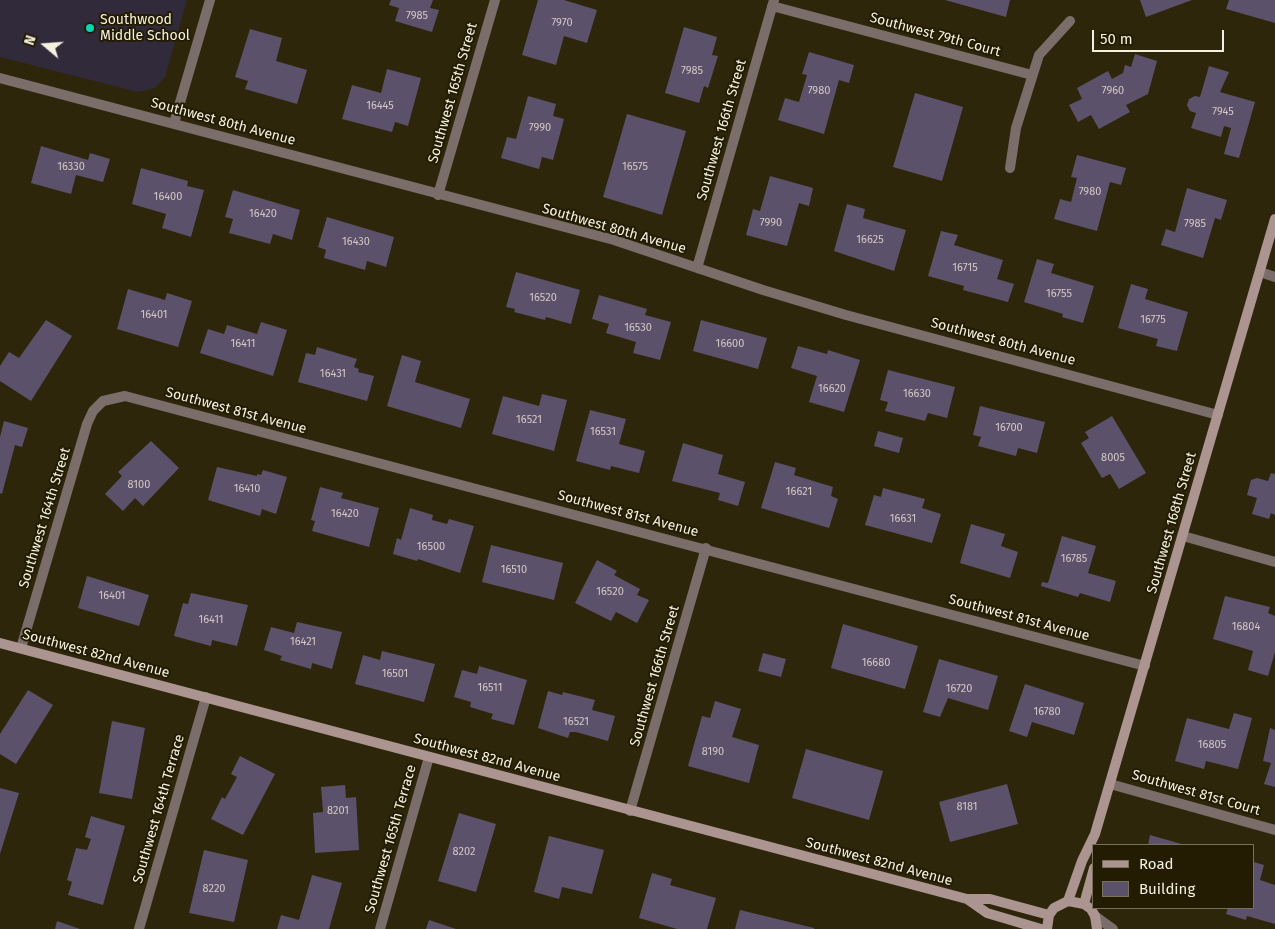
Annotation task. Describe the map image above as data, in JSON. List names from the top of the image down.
{
  "streets": {
    "street": [
      "Southwest 79th Court",
      "Southwest 165th Street",
      "Southwest 80th Avenue",
      "Southwest 166th Street",
      "Southwest 81st Avenue",
      "Southwest 164th Street",
      "Southwest 168th Street",
      "Southwest 82nd Avenue",
      "Southwest 81st Court",
      "Southwest 164th Terrace",
      "Southwest 165th Terrace"
    ]
  },
  "crossings": [
    ["Southwest 79th Court", "Southwest 166th Street"],
    ["Southwest 165th Street", "Southwest 80th Avenue"],
    ["Southwest 80th Avenue", "Southwest 166th Street"],
    ["Southwest 80th Avenue", "Southwest 168th Street"],
    ["Southwest 166th Street", "Southwest 81st Avenue"],
    ["Southwest 166th Street", "Southwest 82nd Avenue"],
    ["Southwest 81st Avenue", "Southwest 164th Street"],
    ["Southwest 81st Avenue", "Southwest 168th Street"],
    ["Southwest 164th Street", "Southwest 82nd Avenue"],
    ["Southwest 168th Street", "Southwest 81st Court"],
    ["Southwest 82nd Avenue", "Southwest 164th Terrace"],
    ["Southwest 82nd Avenue", "Southwest 165th Terrace"]
  ],
  "places": ["Southwood Middle School"],
  "house_numbers": [
    "7985",
    "7970",
    "7985",
    "7980",
    "7960",
    "16445",
    "7945",
    "7990",
    "16330",
    "16575",
    "7980",
    "16400",
    "16420",
    "7990",
    "7985",
    "16625",
    "16430",
    "16715",
    "16755",
    "16520",
    "16401",
    "16775",
    "16530",
    "16411",
    "16600",
    "16431",
    "16620",
    "16630",
    "16521",
    "16700",
    "16531",
    "8005",
    "8100",
    "16410",
    "16621",
    "16420",
    "16631",
    "16500",
    "16785",
    "16510",
    "16520",
    "16401",
    "16411",
    "16804",
    "16421",
    "16680",
    "16501",
    "16511",
    "16720",
    "16780",
    "16521",
    "16805",
    "8190",
    "8181",
    "8201",
    "8202",
    "8220"
  ],
  "legend": ["Road", "Building"],
  "scale_bar": "50 m",
  "north": "left"
}
